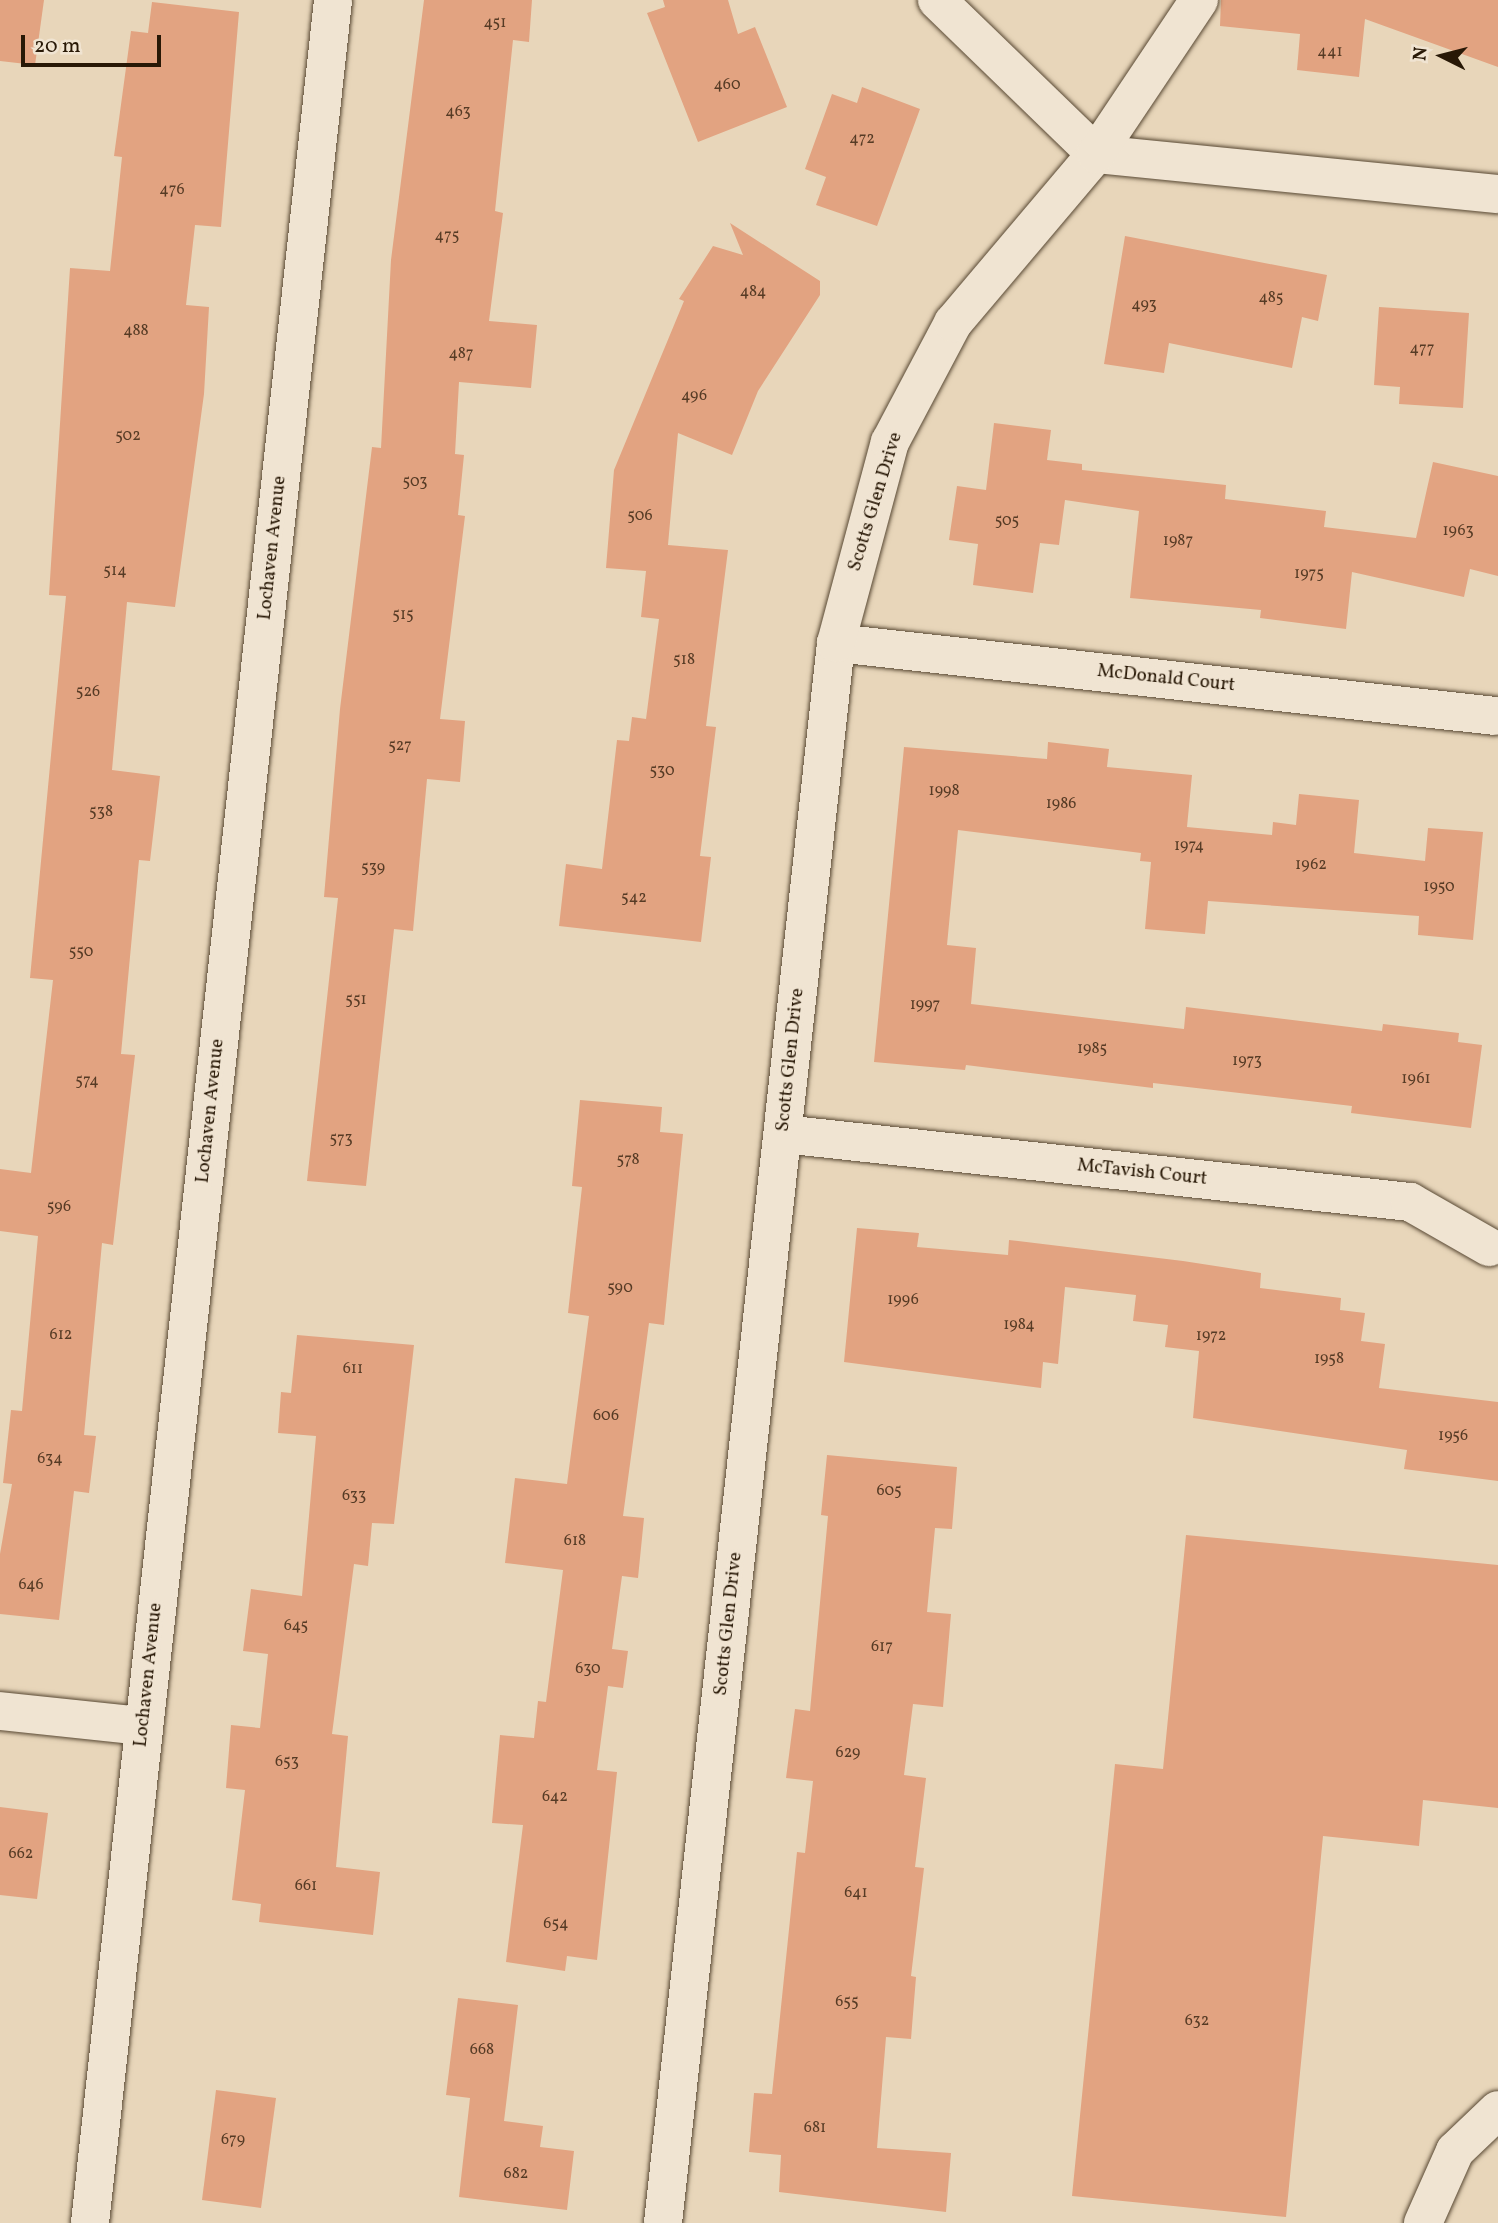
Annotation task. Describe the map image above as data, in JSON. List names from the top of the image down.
{
  "streets": {
    "street": [
      "Scotts Glen Drive",
      "Lochaven Avenue",
      "McDonald Court",
      "McTavish Court"
    ]
  },
  "crossings": [
    ["Scotts Glen Drive", "McDonald Court"],
    ["Scotts Glen Drive", "McTavish Court"]
  ],
  "house_numbers": [
    "451",
    "441",
    "460",
    "463",
    "472",
    "476",
    "475",
    "484",
    "485",
    "493",
    "488",
    "477",
    "487",
    "496",
    "502",
    "503",
    "506",
    "505",
    "1963",
    "1987",
    "514",
    "1975",
    "515",
    "518",
    "526",
    "527",
    "530",
    "1998",
    "1986",
    "538",
    "1974",
    "1962",
    "539",
    "1950",
    "542",
    "550",
    "551",
    "1997",
    "1985",
    "1973",
    "1961",
    "574",
    "573",
    "578",
    "596",
    "590",
    "1996",
    "1984",
    "612",
    "1972",
    "1958",
    "611",
    "606",
    "1956",
    "634",
    "605",
    "633",
    "618",
    "646",
    "645",
    "617",
    "630",
    "629",
    "653",
    "642",
    "662",
    "661",
    "641",
    "654",
    "655",
    "632",
    "668",
    "681",
    "679",
    "682"
  ],
  "scale_bar": "20 m",
  "north": "left"
}
